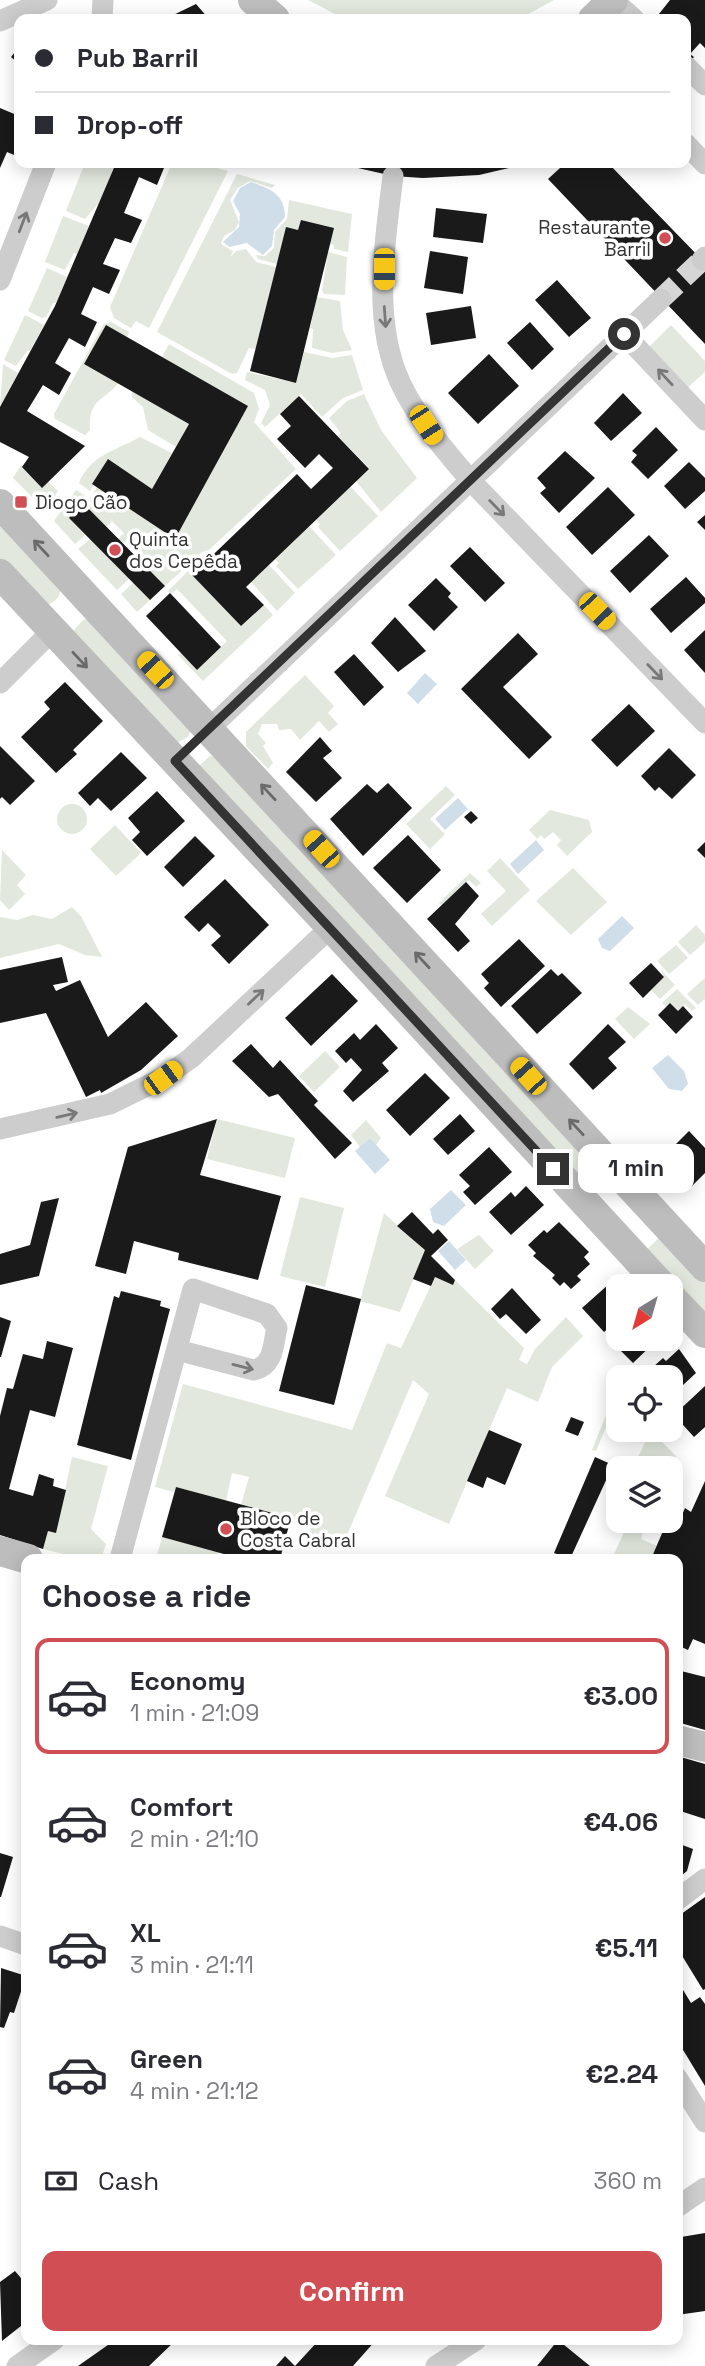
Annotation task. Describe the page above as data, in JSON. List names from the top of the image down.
{
  "places": {
    "other": ["Restaurante Barril", "Quinta dos Cepêda", "Bloco de Costa Cabral"],
    "transit": ["Diogo Cão"]
  },
  "north": "bottom left",
  "page": {
    "banner": ["Pub Barril", "Drop-off"],
    "bubble": "1 min",
    "heading": "Choose a ride",
    "list": [
      {
        "name": "Economy",
        "note": "1 min · 21:09",
        "value": "€3.00"
      },
      {
        "name": "Comfort",
        "note": "2 min · 21:10",
        "value": "€4.06"
      },
      {
        "name": "XL",
        "note": "3 min · 21:11",
        "value": "€5.11"
      },
      {
        "name": "Green",
        "note": "4 min · 21:12",
        "value": "€2.24"
      }
    ],
    "pay": ["Cash", "360 m"],
    "buttons": "Confirm"
  }
}
